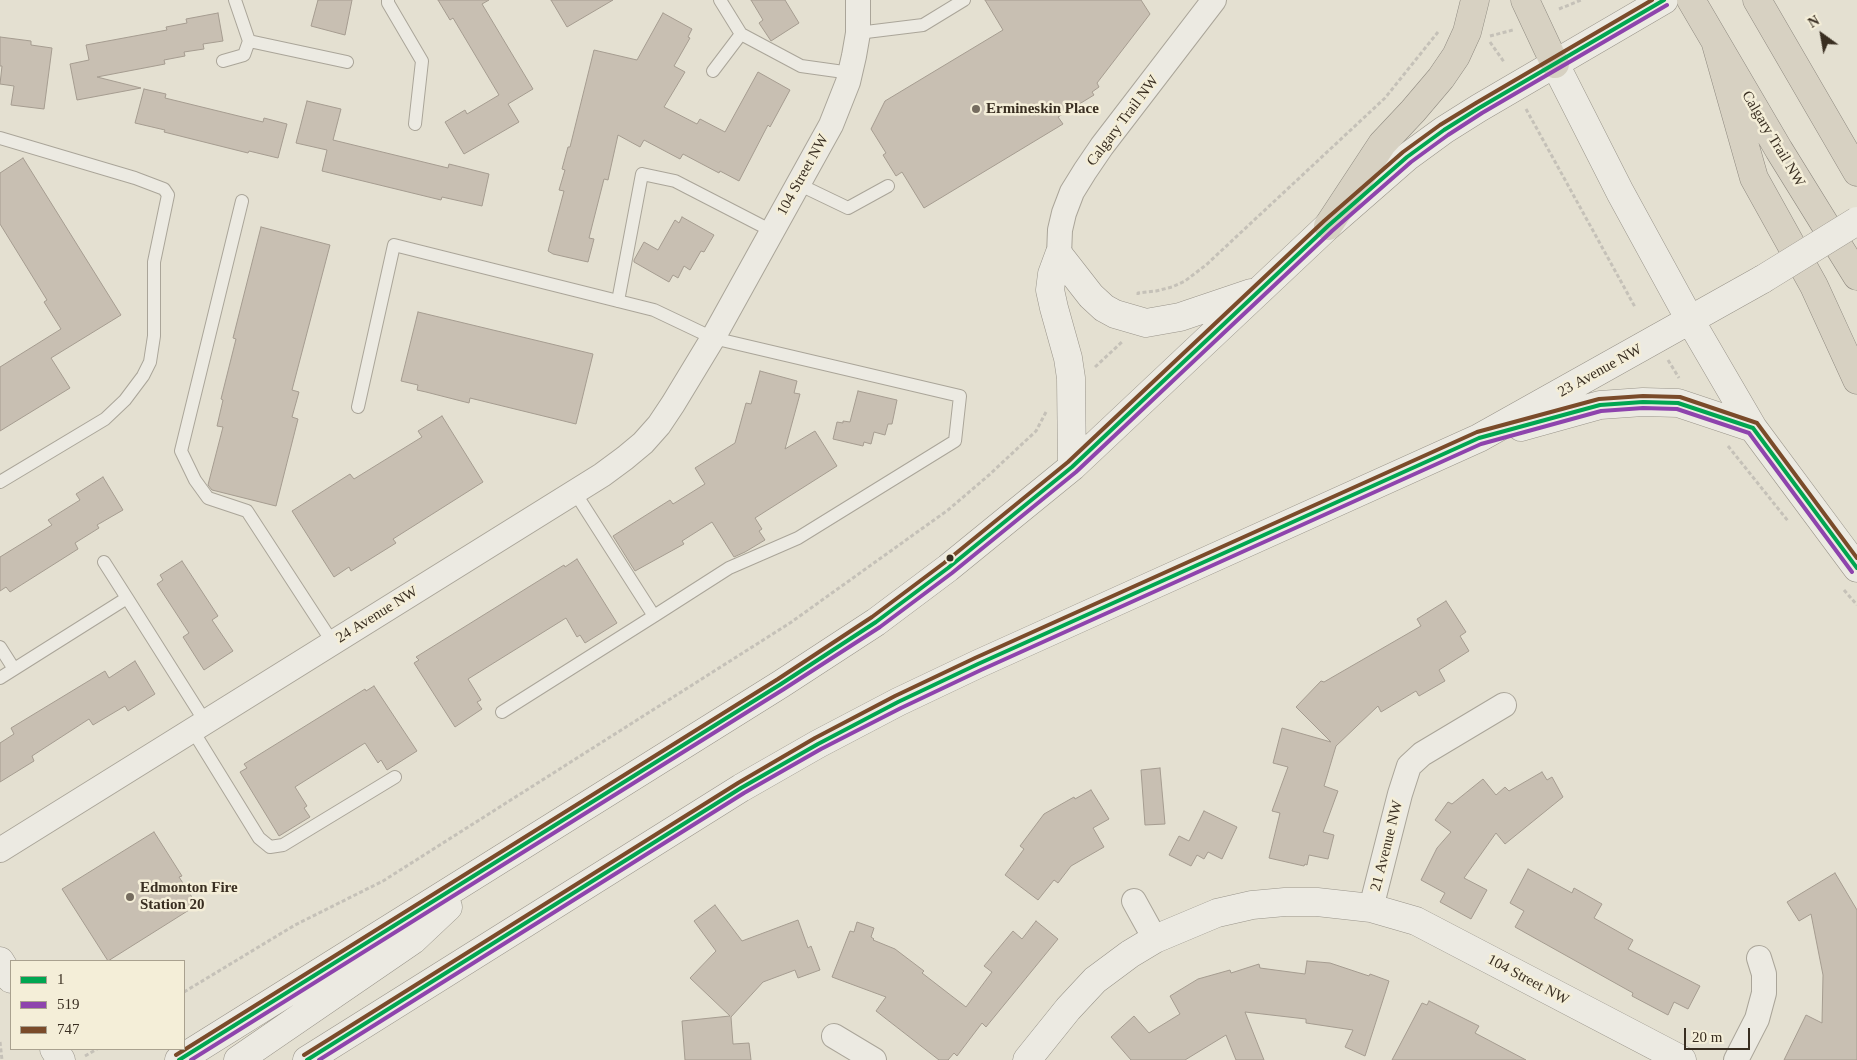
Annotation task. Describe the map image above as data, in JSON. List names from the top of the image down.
{
  "streets": {
    "highway": ["Calgary Trail NW"],
    "main road": ["104 Street NW", "23 Avenue NW", "21 Avenue NW"],
    "street": ["24 Avenue NW"]
  },
  "crossings": [
    ["104 Street NW", "24 Avenue NW"],
    ["104 Street NW", "21 Avenue NW"]
  ],
  "places": ["Ermineskin Place", "Edmonton Fire Station 20"],
  "lines": ["transit line 1", "transit line 747", "transit line 519"],
  "legend": ["1", "519", "747"],
  "scale_bar": "20 m",
  "north": "top left"
}
